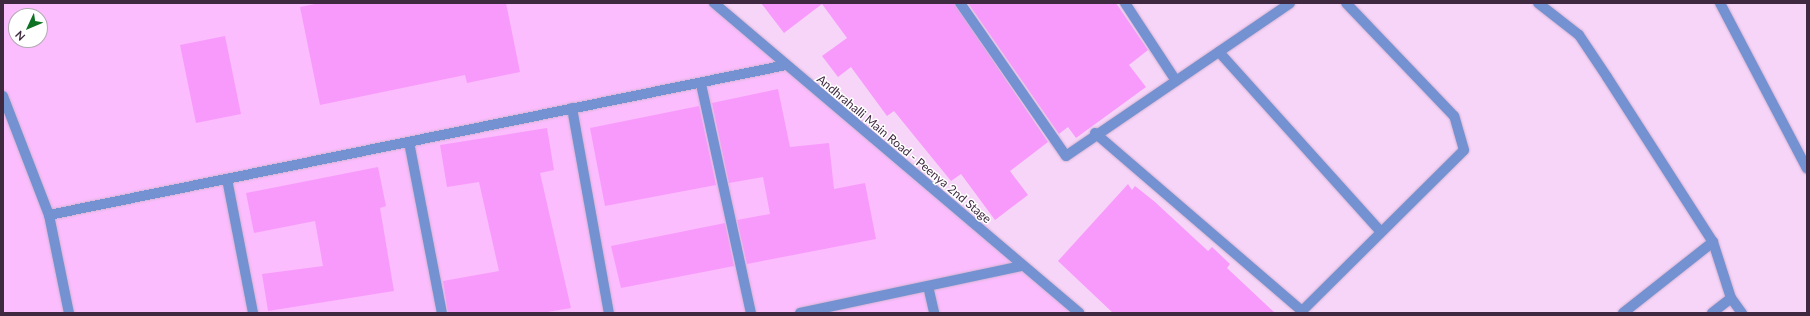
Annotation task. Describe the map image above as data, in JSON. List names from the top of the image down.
{
  "streets": {
    "street": ["Andhrahalli Main Road - Peenya 2nd Stage"]
  },
  "north": "bottom left"
}
